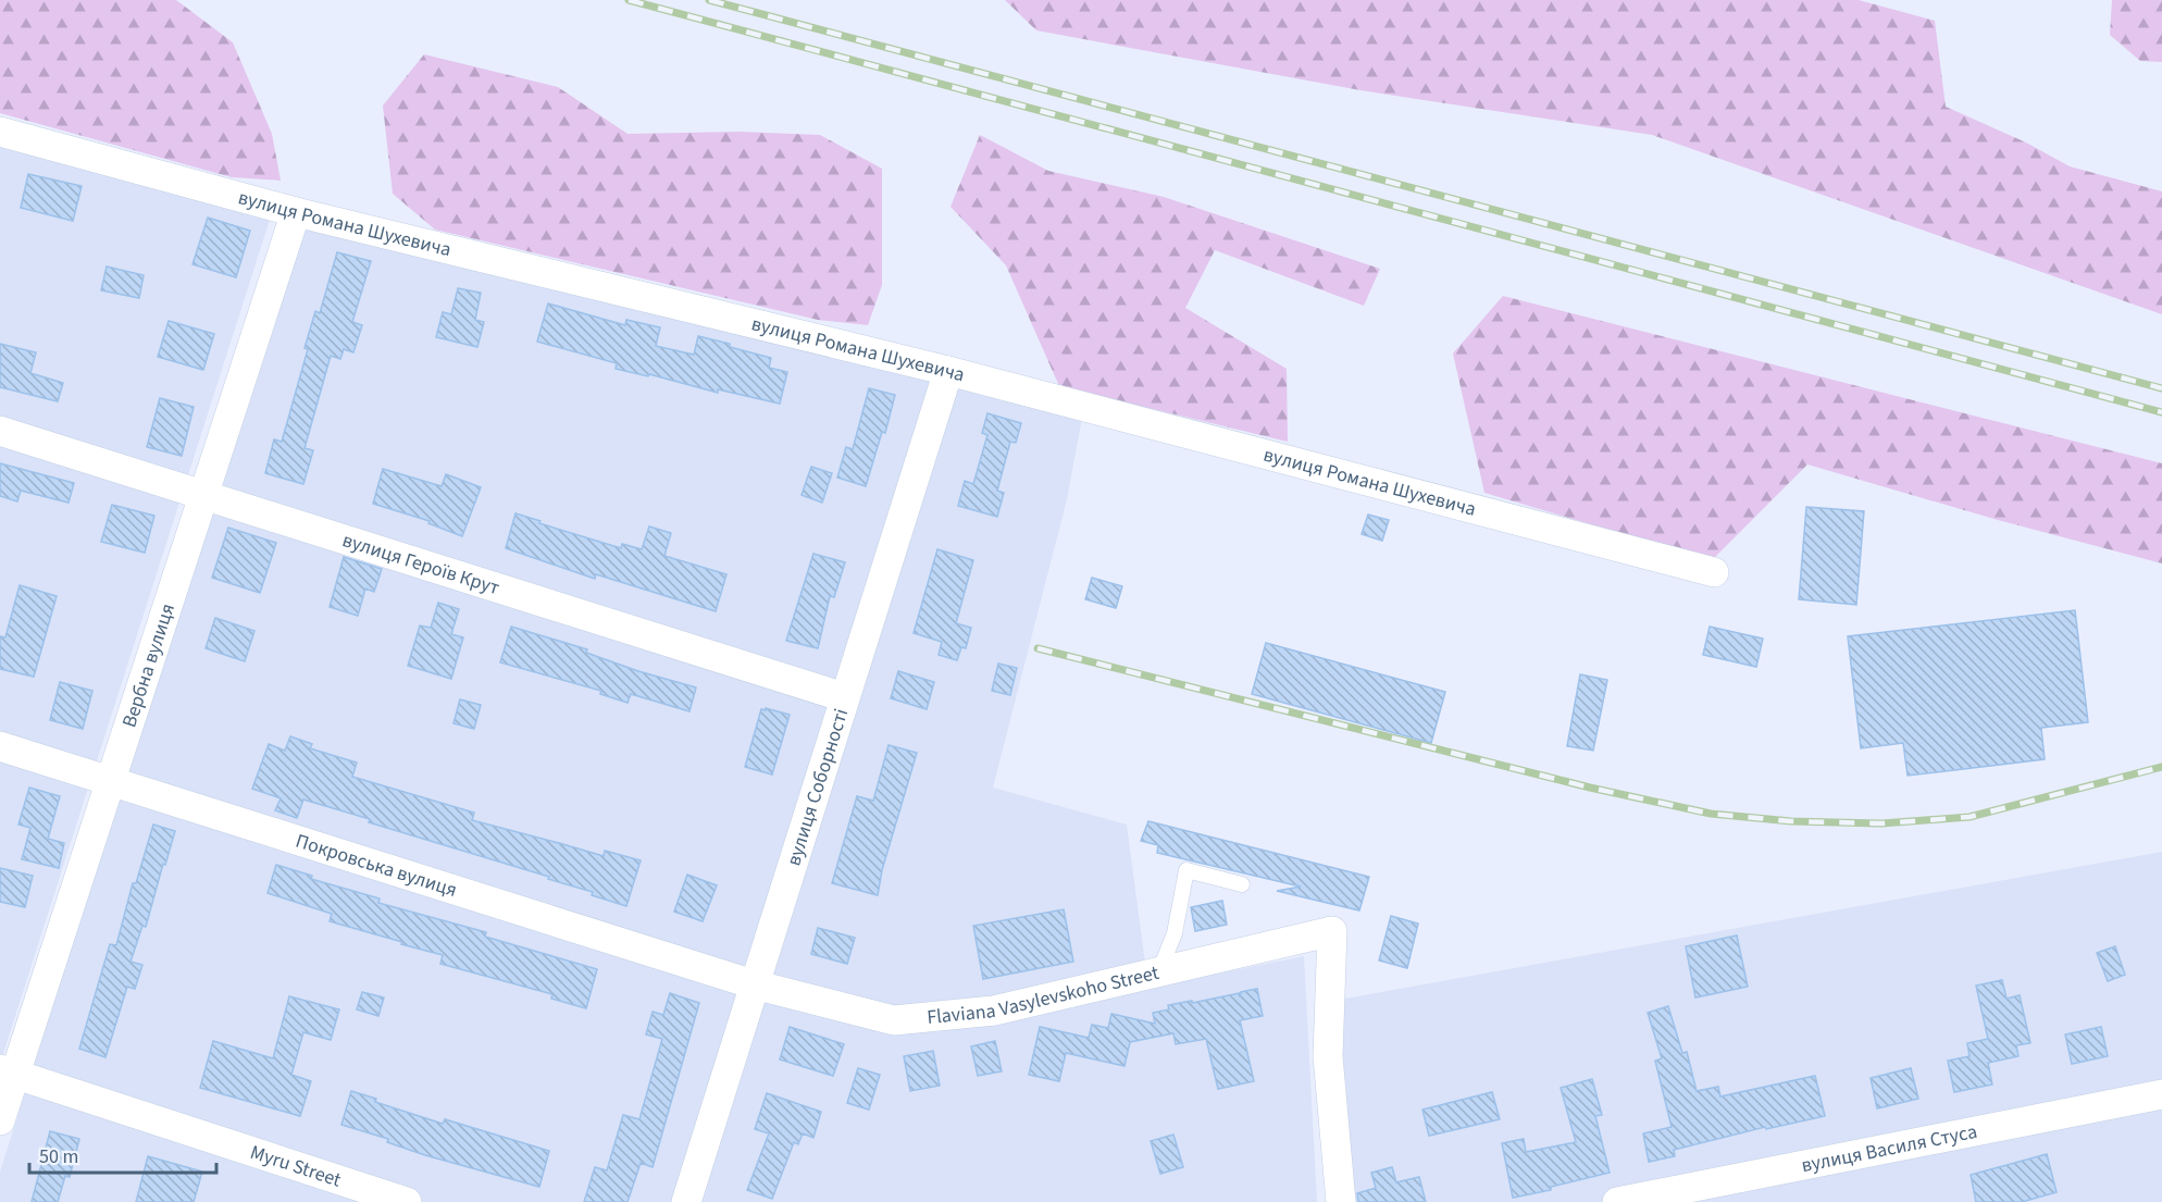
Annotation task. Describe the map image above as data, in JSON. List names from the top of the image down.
{
  "streets": {
    "street": [
      "вулиця Романа Шухевича",
      "вулиця Героїв Крут",
      "Вербна вулиця",
      "вулиця Соборності",
      "Покровська вулиця",
      "Flaviana Vasylevskoho Street",
      "вулиця Василя Стуса",
      "Myru Street"
    ]
  },
  "crossings": [
    ["вулиця Романа Шухевича", "Вербна вулиця"],
    ["вулиця Романа Шухевича", "вулиця Соборності"],
    ["вулиця Героїв Крут", "Вербна вулиця"],
    ["вулиця Героїв Крут", "вулиця Соборності"],
    ["Вербна вулиця", "Покровська вулиця"],
    ["Вербна вулиця", "Myru Street"],
    ["вулиця Соборності", "Покровська вулиця"],
    ["вулиця Соборності", "Flaviana Vasylevskoho Street"],
    ["Покровська вулиця", "Flaviana Vasylevskoho Street"]
  ],
  "scale_bar": "50 m"
}
